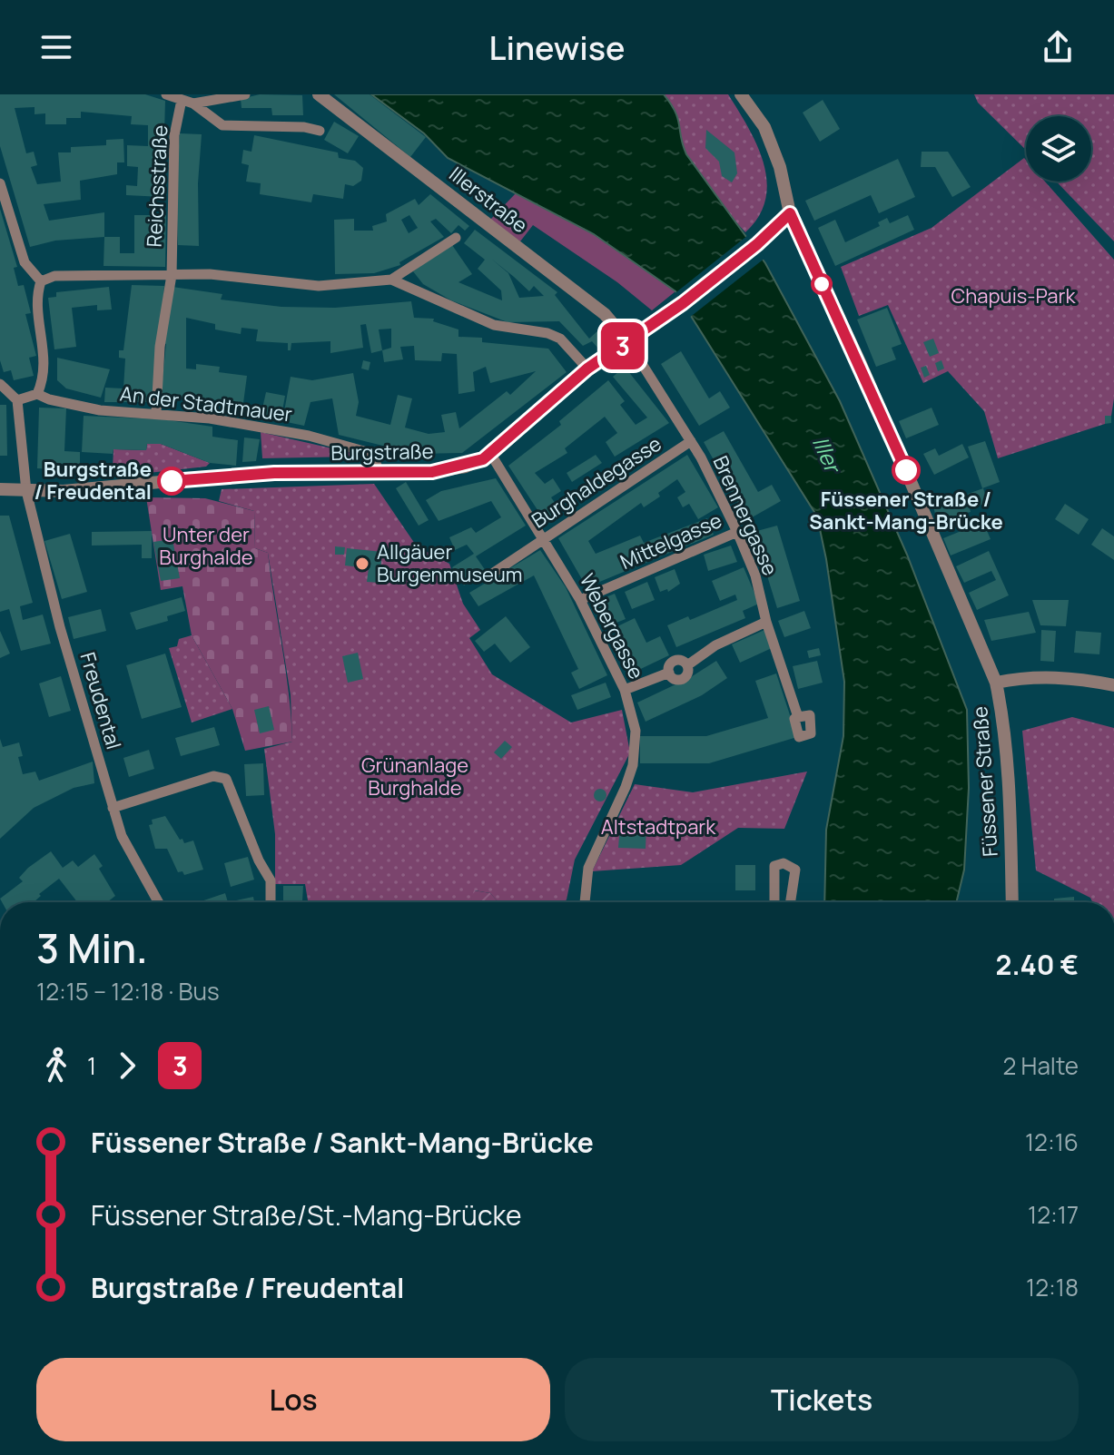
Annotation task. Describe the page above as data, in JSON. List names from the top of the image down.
{
  "streets": {
    "street": [
      "Reichsstraße",
      "Illerstraße",
      "An der Stadtmauer",
      "Burgstraße",
      "Burghaldegasse",
      "Brennergasse",
      "Mittelgasse",
      "Webergasse",
      "Freudental",
      "Füssener Straße"
    ]
  },
  "crossings": [
    ["Reichsstraße", "An der Stadtmauer"],
    ["Illerstraße", "Burgstraße"],
    ["Illerstraße", "Brennergasse"],
    ["An der Stadtmauer", "Burgstraße"],
    ["Burgstraße", "Brennergasse"],
    ["Burgstraße", "Webergasse"],
    ["Burgstraße", "Freudental"],
    ["Burgstraße", "Füssener Straße"],
    ["Burghaldegasse", "Brennergasse"],
    ["Burghaldegasse", "Webergasse"],
    ["Brennergasse", "Mittelgasse"],
    ["Mittelgasse", "Webergasse"]
  ],
  "water": ["Iller"],
  "parks": [
    "Chapuis-Park",
    "Unter der Burghalde",
    "Grünanlage Burghalde",
    "Altstadtpark"
  ],
  "places": ["Füssener Straße / Sankt-Mang-Brücke", "Burgstraße / Freudental", "Allgäuer Burgenmuseum"],
  "lines": ["bus line 3"],
  "page": {
    "header": "Linewise",
    "on_map": "3",
    "heading": ["3 Min.", "12:15 – 12:18 · Bus", "2.40 €"],
    "legs": ["1", "3", "2 Halte"],
    "list": [
      {
        "name": "Füssener Straße / Sankt-Mang-Brücke",
        "value": "12:16"
      },
      {
        "name": "Füssener Straße/St.-Mang-Brücke",
        "value": "12:17"
      },
      {
        "name": "Burgstraße / Freudental",
        "value": "12:18"
      }
    ],
    "buttons": ["Los", "Tickets"]
  }
}
